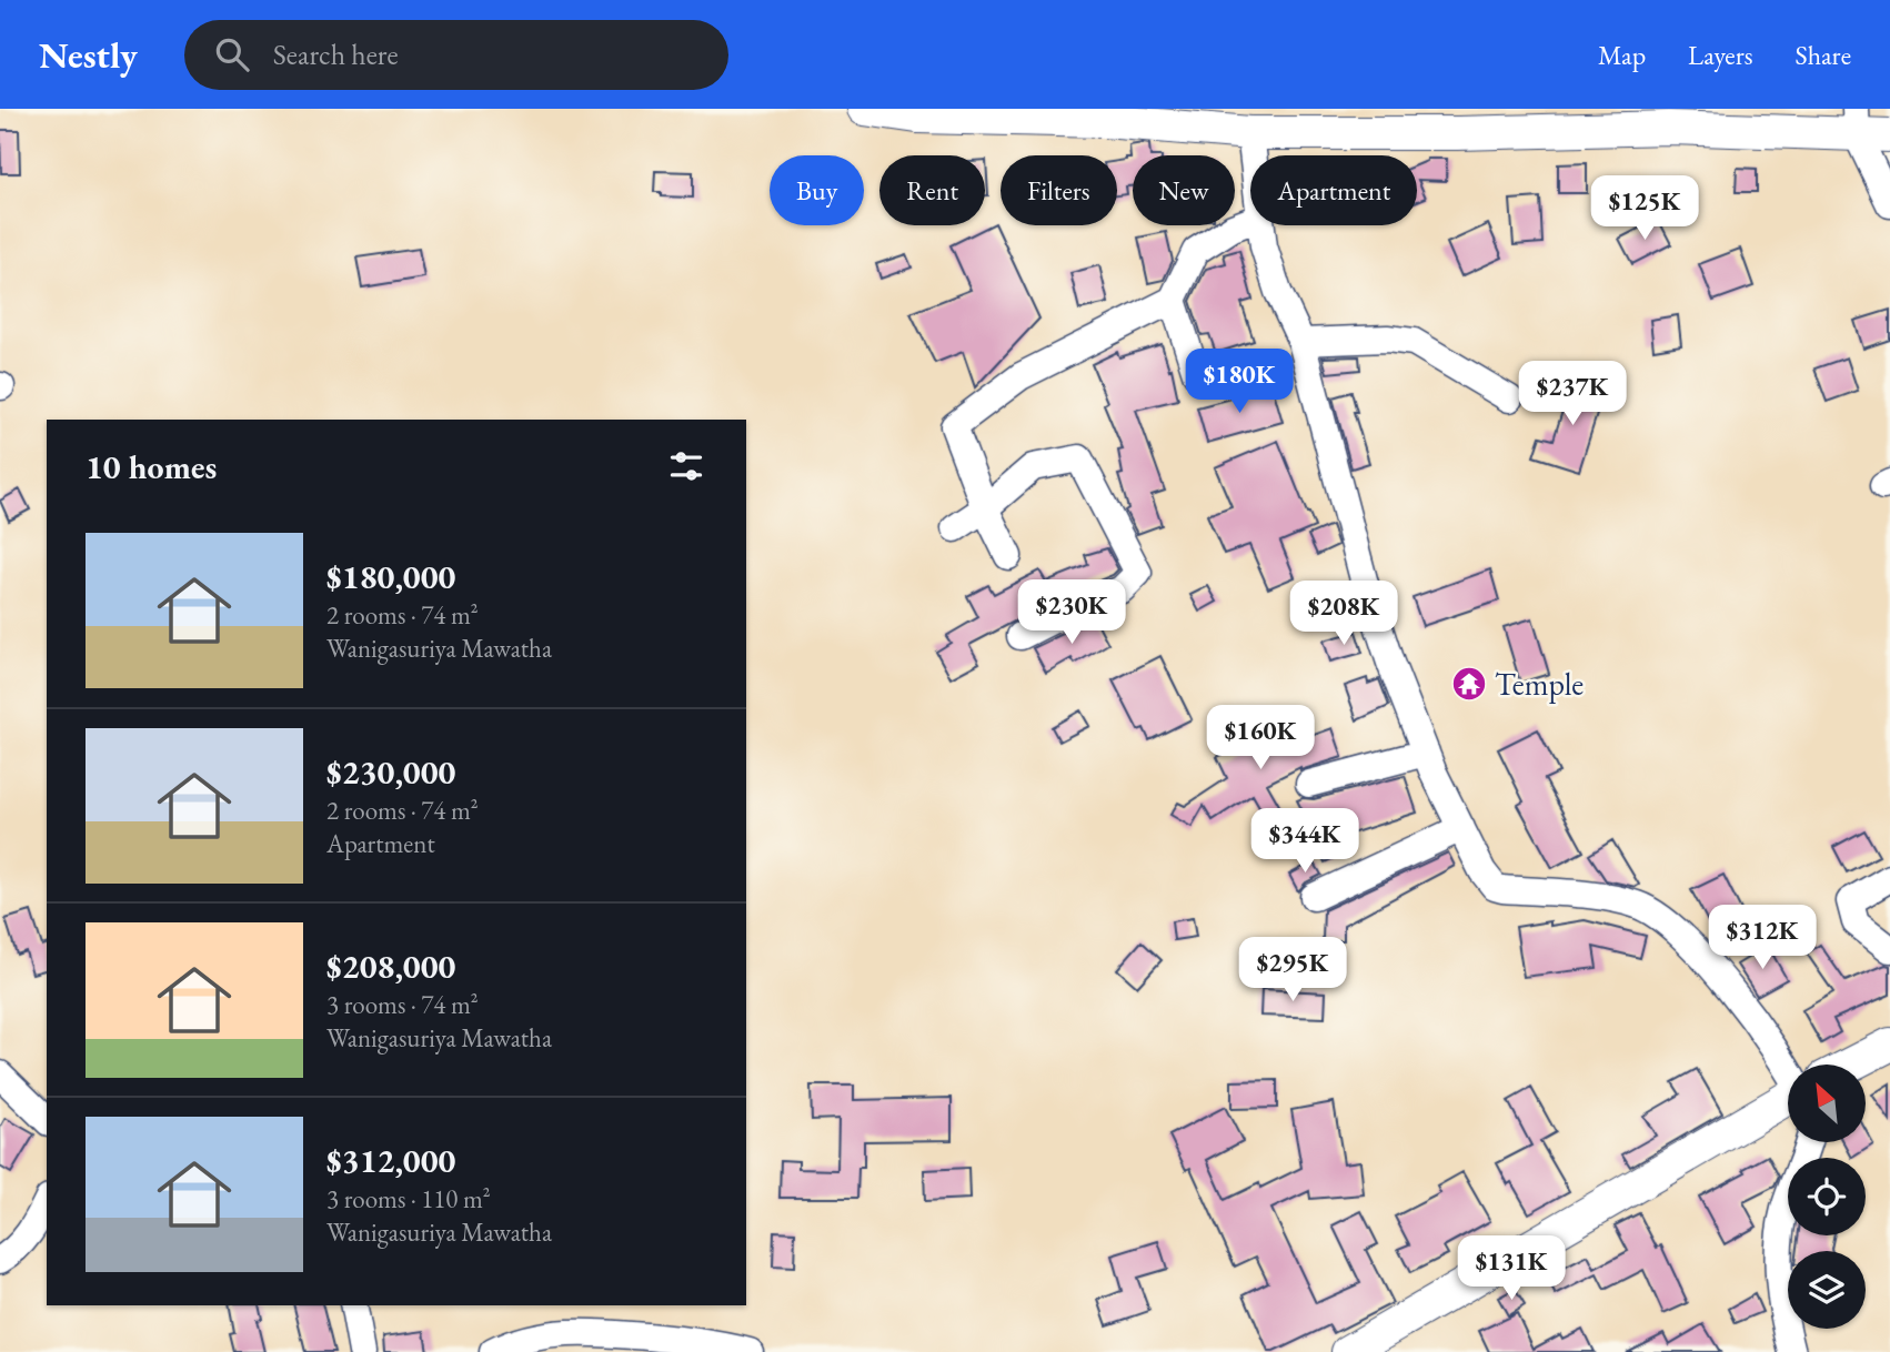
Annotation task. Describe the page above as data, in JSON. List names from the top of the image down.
{
  "places": {
    "temple": ["Temple"]
  },
  "north": "top left",
  "page": {
    "header": "Nestly",
    "search": "Search here",
    "nav": ["Map", "Layers", "Share"],
    "chip": [
      "Buy",
      "Rent",
      "Filters",
      "New",
      "Apartment"
    ],
    "price": [
      "$125K",
      "$180K",
      "$237K",
      "$230K",
      "$208K",
      "$160K",
      "$344K",
      "$312K",
      "$295K",
      "$131K"
    ],
    "heading": "10 homes",
    "list": [
      {
        "name": "$180,000",
        "note": "2 rooms · 74 m² · Wanigasuriya Mawatha"
      },
      {
        "name": "$230,000",
        "note": "2 rooms · 74 m² · Apartment"
      },
      {
        "name": "$208,000",
        "note": "3 rooms · 74 m² · Wanigasuriya Mawatha"
      },
      {
        "name": "$312,000",
        "note": "3 rooms · 110 m² · Wanigasuriya Mawatha"
      }
    ]
  }
}
